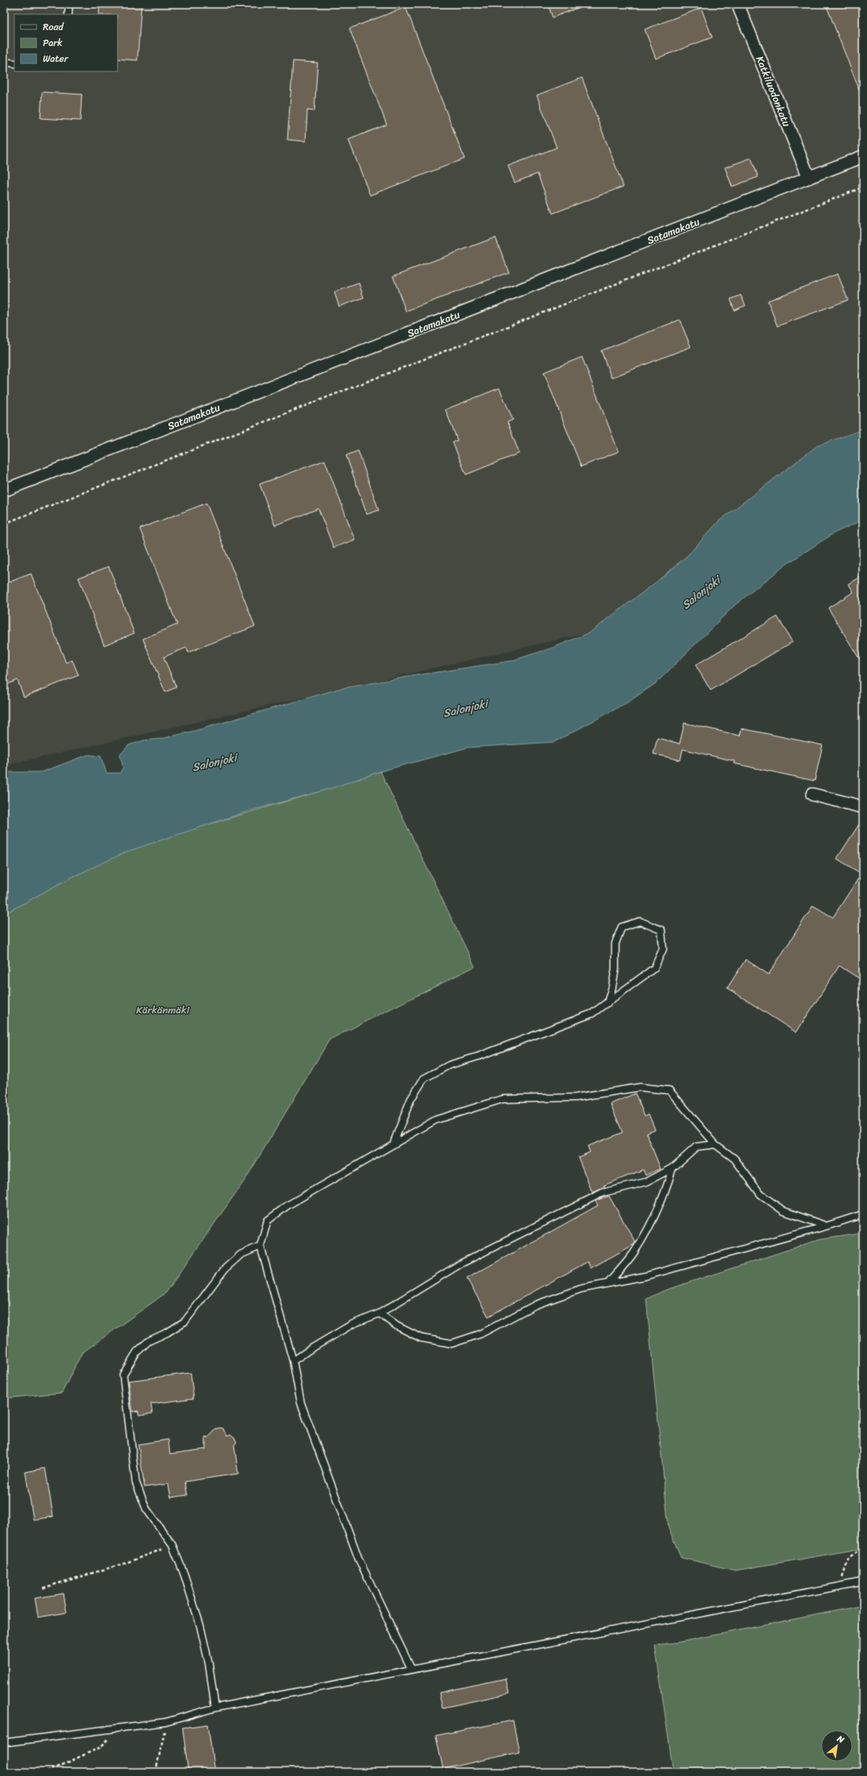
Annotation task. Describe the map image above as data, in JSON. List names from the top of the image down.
{
  "streets": {
    "street": ["Katkiluodonkatu", "Satamakatu"]
  },
  "crossings": [
    ["Katkiluodonkatu", "Satamakatu"]
  ],
  "water": ["Salonjoki"],
  "parks": ["Kärkänmäki"],
  "legend": ["Road", "Park", "Water"],
  "north": "top right"
}
